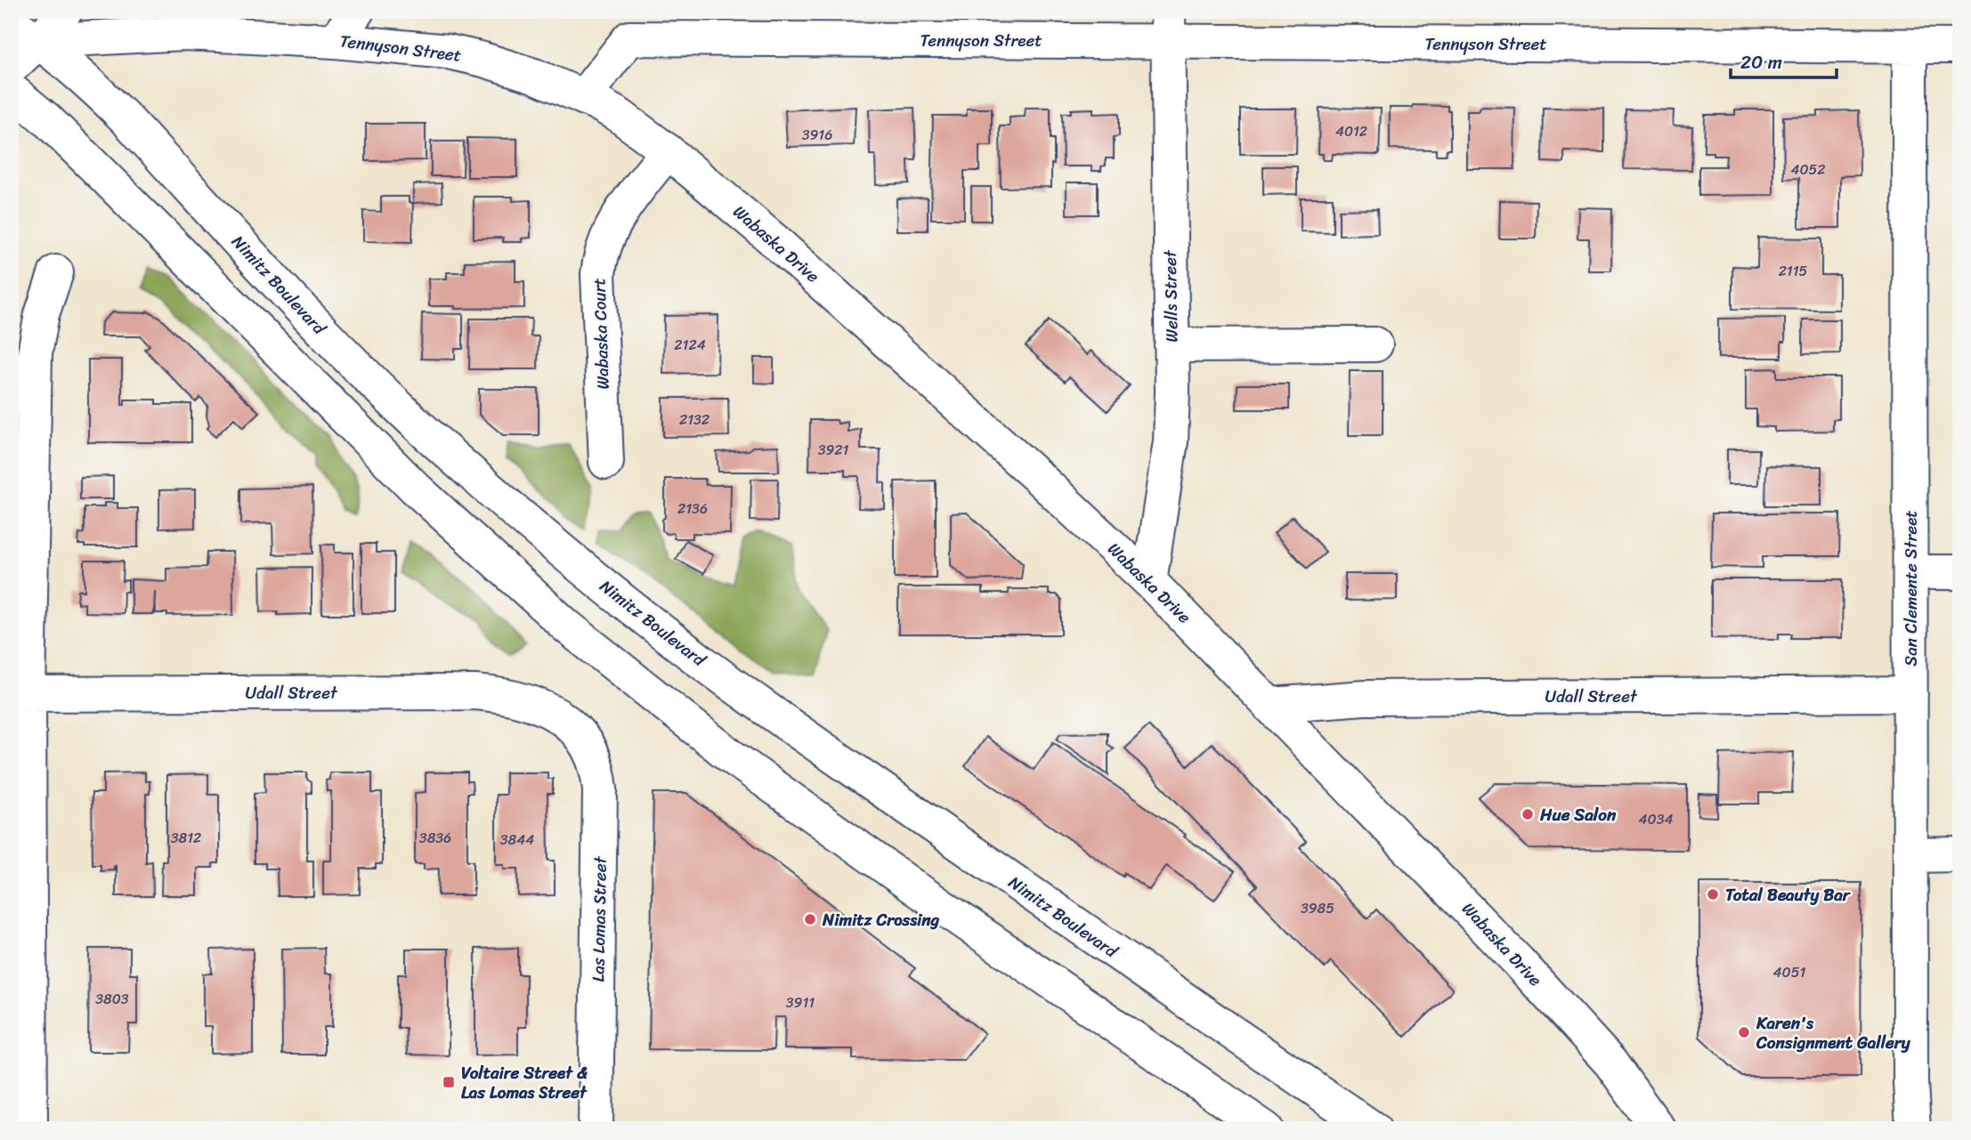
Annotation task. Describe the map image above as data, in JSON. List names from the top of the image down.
{
  "streets": {
    "street": [
      "Tennyson Street",
      "Wabaska Drive",
      "Nimitz Boulevard",
      "Wells Street",
      "Wabaska Court",
      "San Clemente Street",
      "Udall Street",
      "Las Lomas Street"
    ]
  },
  "crossings": [
    ["Tennyson Street", "Wabaska Drive"],
    ["Tennyson Street", "Nimitz Boulevard"],
    ["Tennyson Street", "Wells Street"],
    ["Tennyson Street", "San Clemente Street"],
    ["Wabaska Drive", "Wells Street"],
    ["Wabaska Drive", "Wabaska Court"],
    ["Wabaska Drive", "Udall Street"],
    ["San Clemente Street", "Udall Street"],
    ["Udall Street", "Las Lomas Street"]
  ],
  "places": {
    "other": [
      "Hue Salon",
      "Total Beauty Bar",
      "Nimitz Crossing",
      "Karen's Consignment Gallery"
    ],
    "transit": ["Voltaire Street & Las Lomas Street"]
  },
  "house_numbers": [
    "4012",
    "3916",
    "4052",
    "2115",
    "2124",
    "2132",
    "3921",
    "2136",
    "4034",
    "3812",
    "3836",
    "3844",
    "3985",
    "4051",
    "3803",
    "3911"
  ],
  "scale_bar": "20 m"
}
